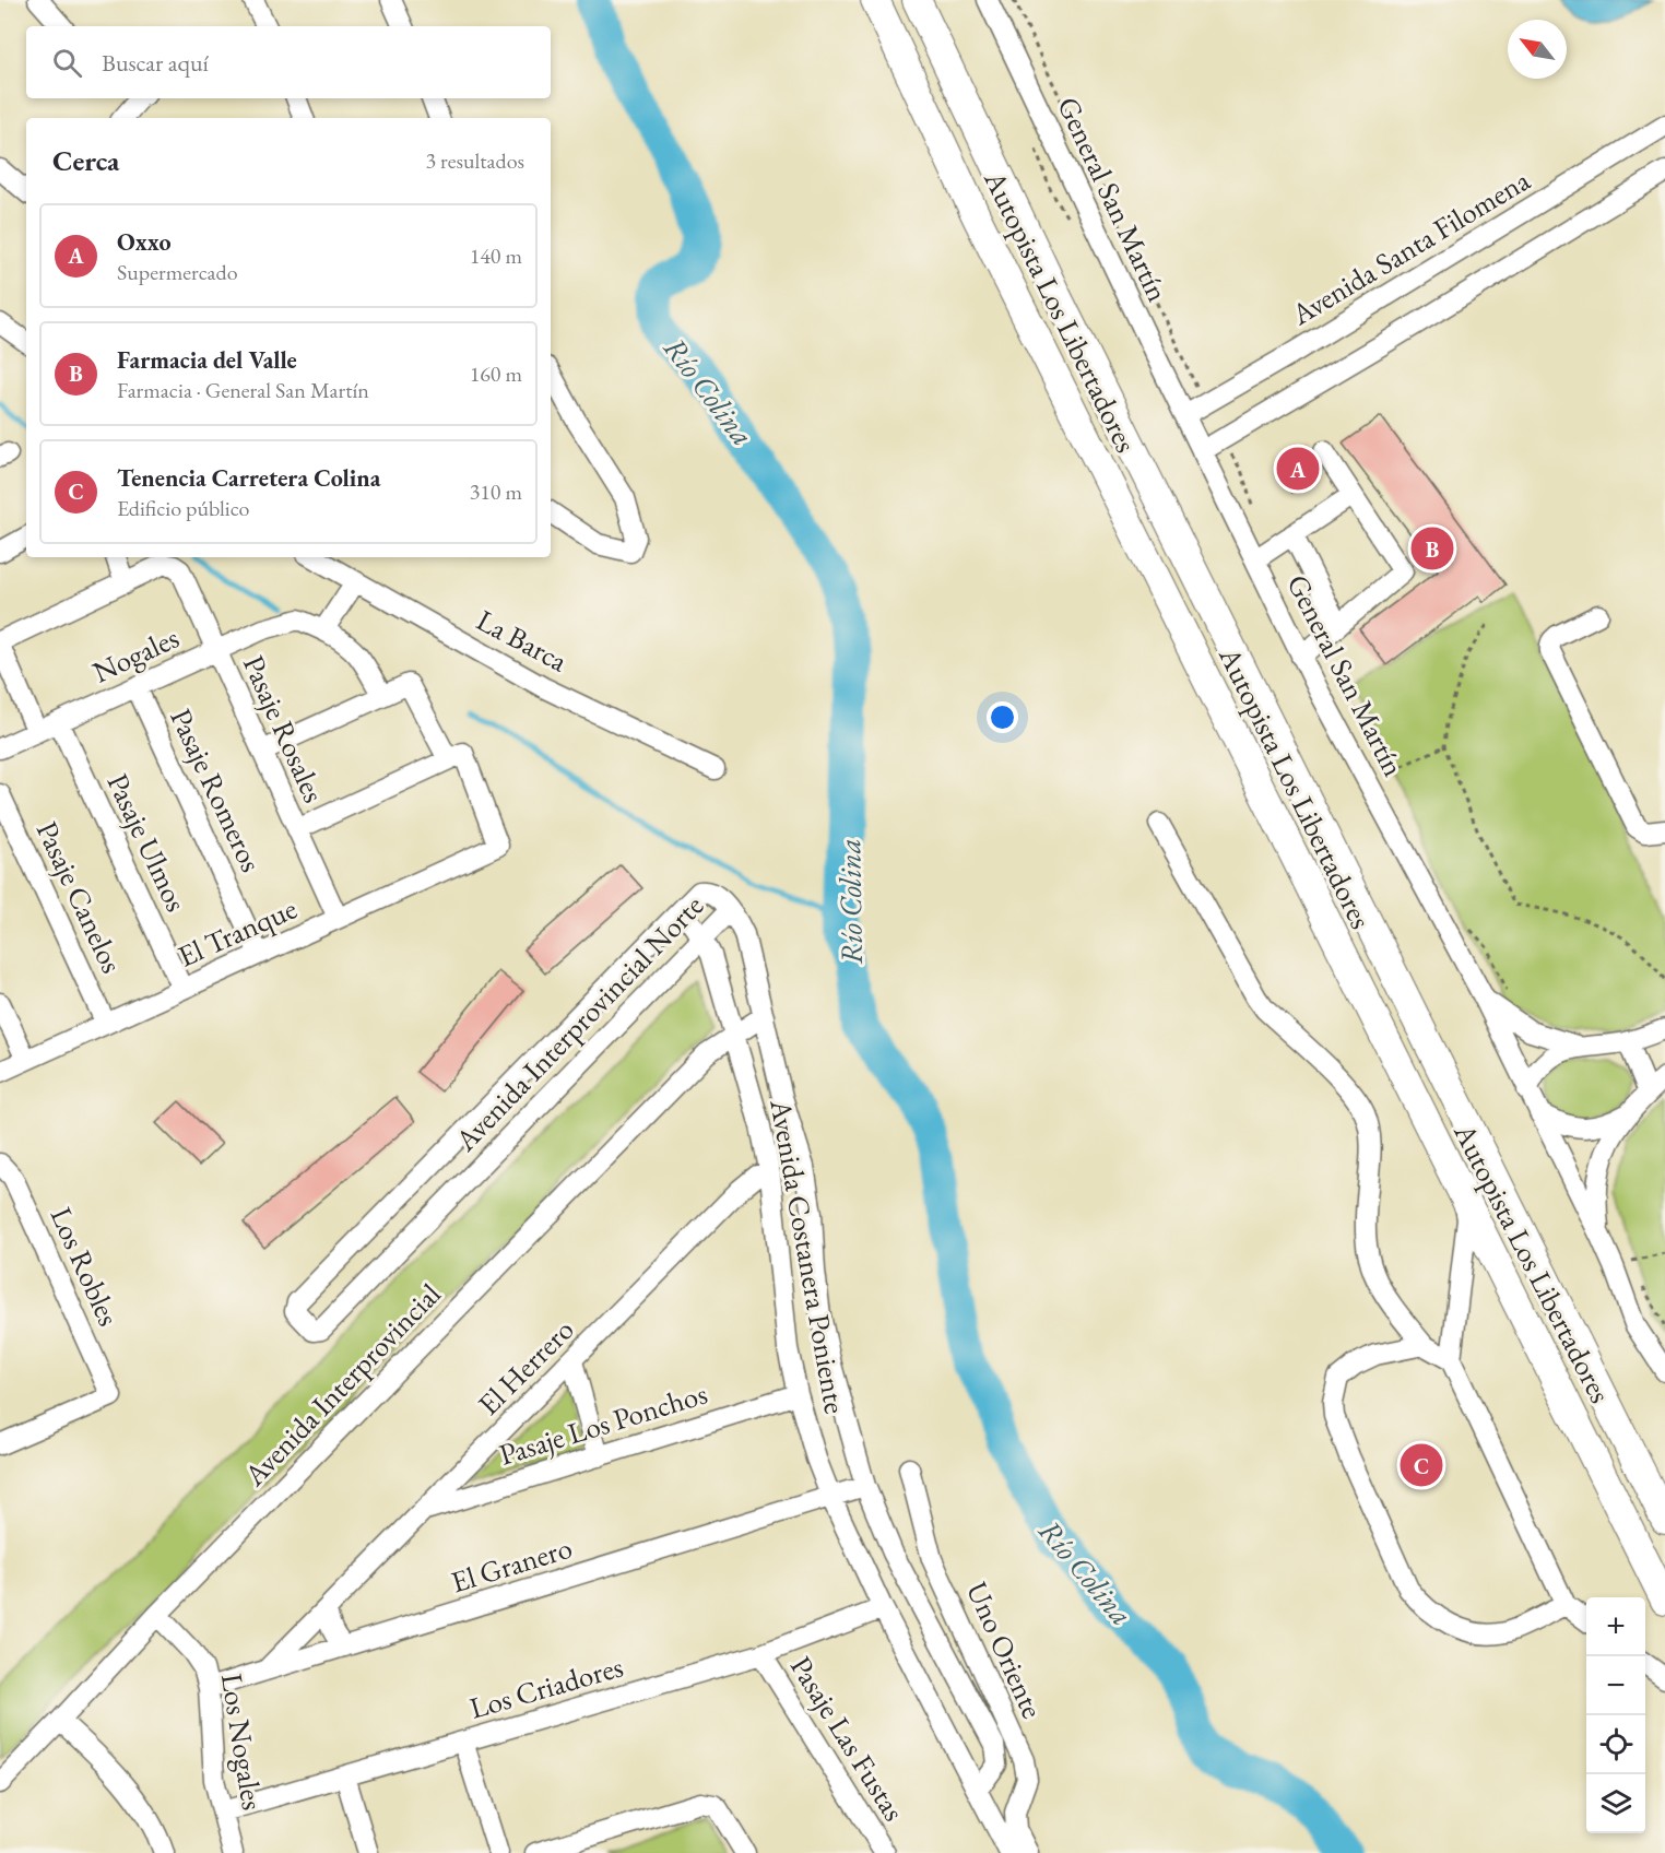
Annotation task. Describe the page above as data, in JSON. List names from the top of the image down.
{
  "streets": {
    "highway": ["Autopista Los Libertadores"],
    "street": [
      "General San Martín",
      "Avenida Santa Filomena",
      "La Barca",
      "Nogales",
      "Pasaje Rosales",
      "Pasaje Romeros",
      "Pasaje Ulmos",
      "Pasaje Canelos",
      "El Tranque",
      "Avenida Interprovincial Norte",
      "Avenida Costanera Poniente",
      "Los Robles",
      "El Herrero",
      "Avenida Interprovincial",
      "Pasaje Los Ponchos",
      "El Granero",
      "Uno Oriente",
      "Los Criadores",
      "Pasaje Las Fustas",
      "Los Nogales"
    ]
  },
  "crossings": [
    ["General San Martín", "Avenida Santa Filomena"],
    ["Nogales", "Pasaje Rosales"],
    ["Nogales", "Pasaje Romeros"],
    ["Nogales", "Pasaje Ulmos"],
    ["Pasaje Rosales", "El Tranque"],
    ["Pasaje Romeros", "El Tranque"],
    ["Pasaje Ulmos", "El Tranque"],
    ["Pasaje Canelos", "El Tranque"],
    ["Avenida Interprovincial Norte", "Avenida Costanera Poniente"],
    ["Avenida Costanera Poniente", "El Herrero"],
    ["Avenida Costanera Poniente", "Avenida Interprovincial"],
    ["Avenida Costanera Poniente", "Pasaje Los Ponchos"],
    ["Avenida Costanera Poniente", "El Granero"],
    ["Avenida Costanera Poniente", "Uno Oriente"],
    ["Avenida Costanera Poniente", "Los Criadores"],
    ["El Herrero", "Pasaje Los Ponchos"],
    ["El Herrero", "El Granero"],
    ["Avenida Interprovincial", "Los Nogales"],
    ["El Granero", "Los Nogales"],
    ["Los Criadores", "Pasaje Las Fustas"],
    ["Los Criadores", "Los Nogales"]
  ],
  "water": ["Río Colina"],
  "north": "top left",
  "page": {
    "search": "Buscar aquí",
    "heading": ["Cerca", "3 resultados"],
    "list": [
      {
        "mark": "A",
        "name": "Oxxo",
        "note": "Supermercado",
        "value": "140 m"
      },
      {
        "mark": "B",
        "name": "Farmacia del Valle",
        "note": "Farmacia · General San Martín",
        "value": "160 m"
      },
      {
        "mark": "C",
        "name": "Tenencia Carretera Colina",
        "note": "Edificio público",
        "value": "310 m"
      }
    ],
    "pins": ["A", "B", "C"],
    "map_buttons": ["+", "−"]
  }
}
